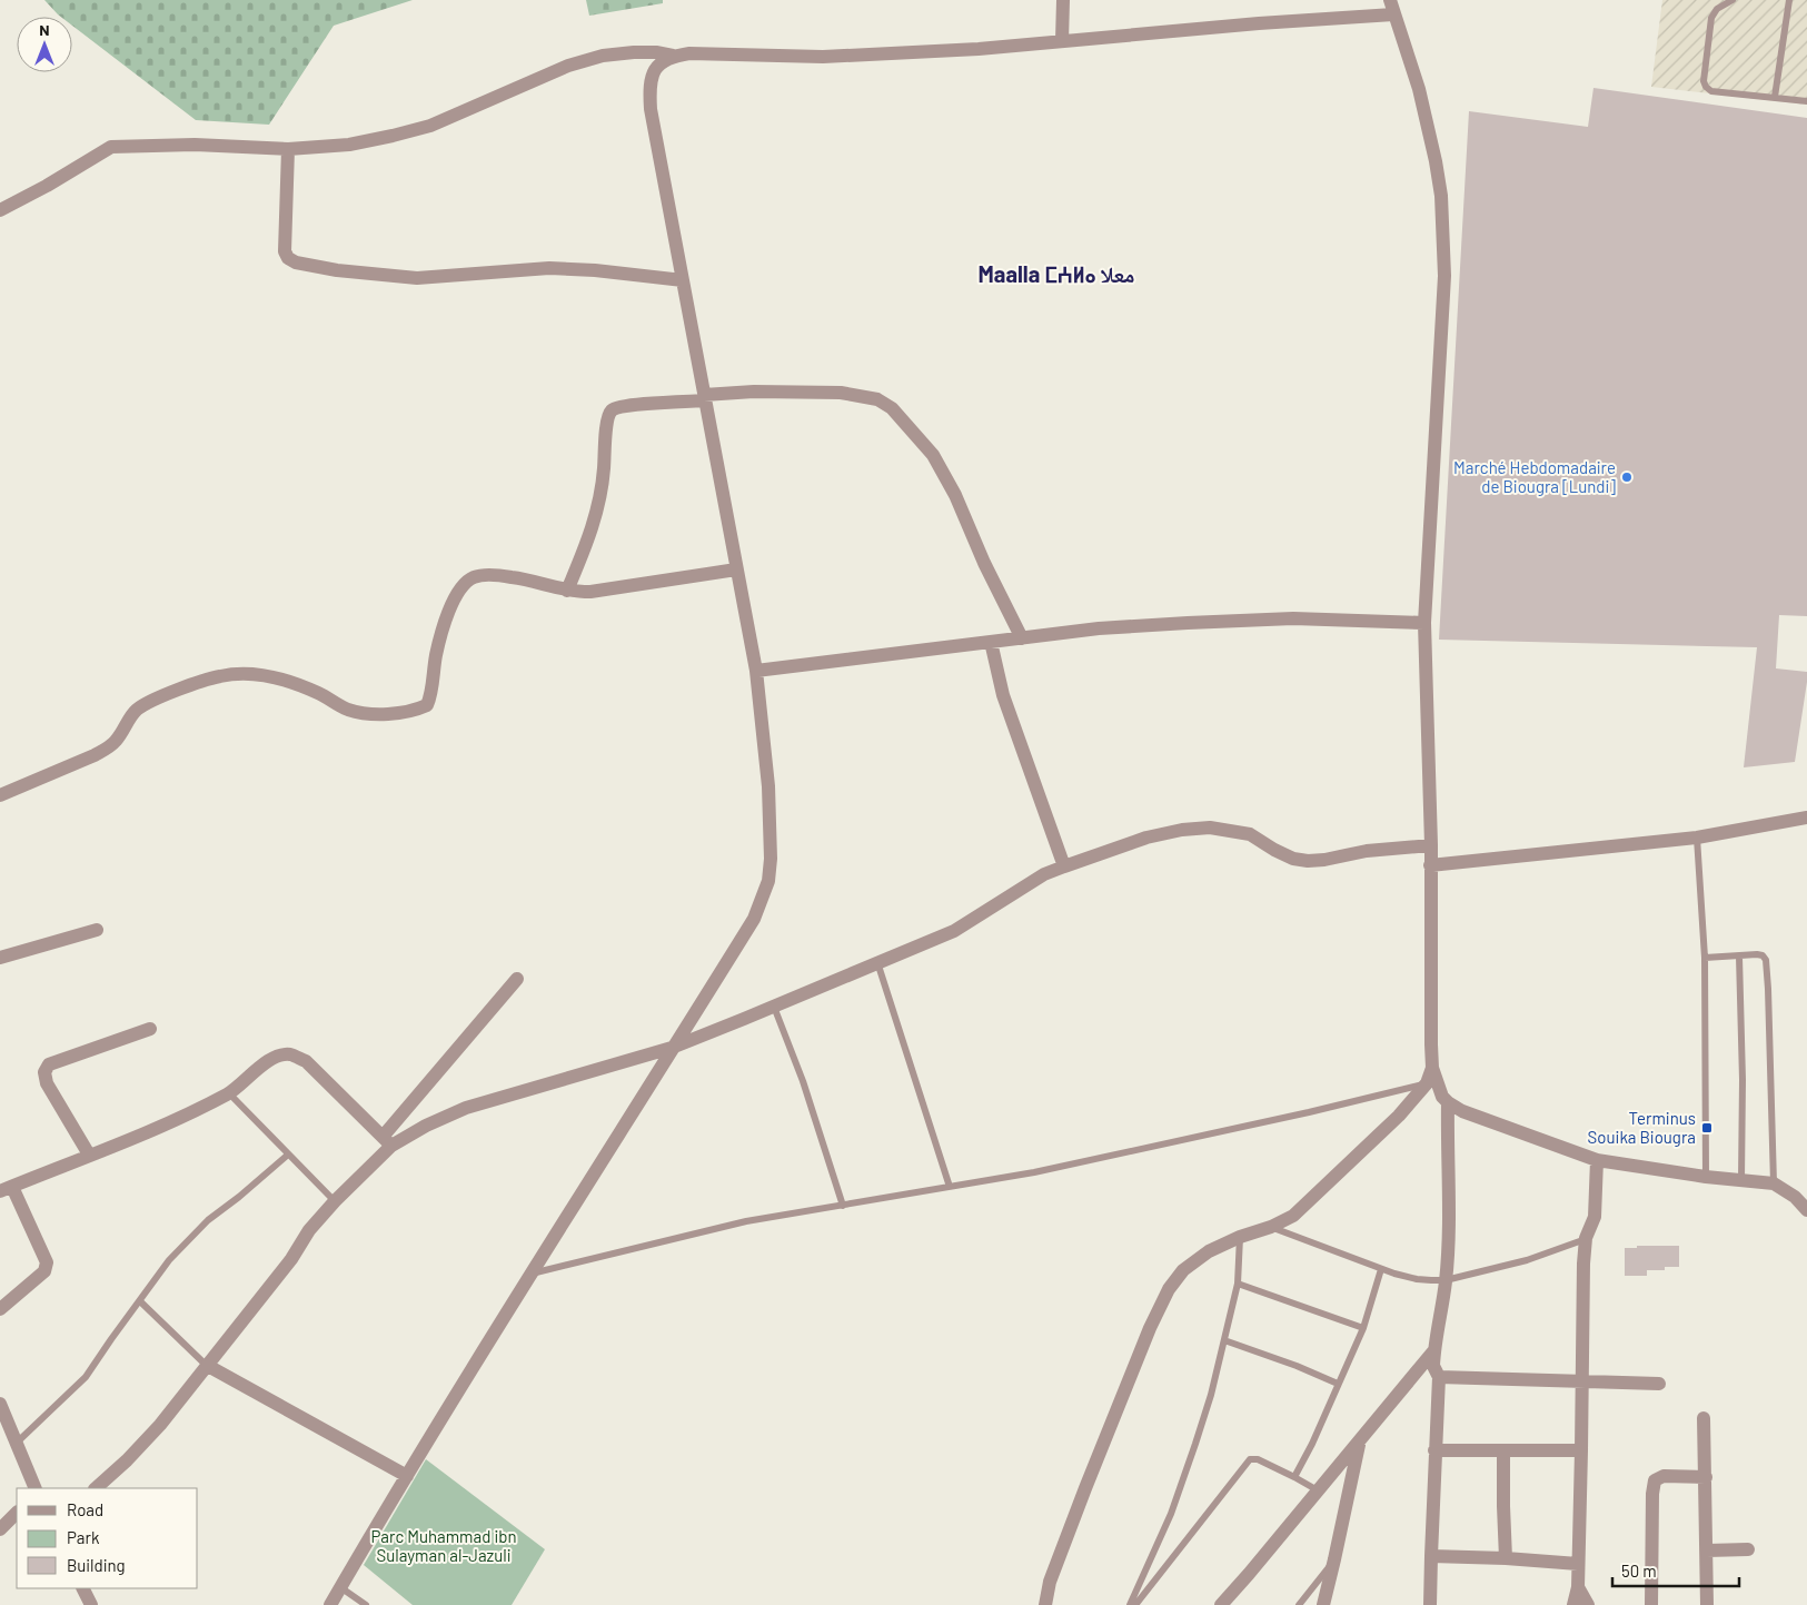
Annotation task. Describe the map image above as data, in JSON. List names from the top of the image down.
{
  "districts": ["Maalla ⵎⵄⵍⴰ معلا"],
  "parks": ["Parc Muhammad ibn Sulayman al-Jazuli"],
  "places": {
    "other": ["Marché Hebdomadaire de Biougra [Lundi]"],
    "transit": ["Terminus Souika Biougra"]
  },
  "legend": ["Road", "Park", "Building"],
  "scale_bar": "50 m",
  "north": "top"
}
